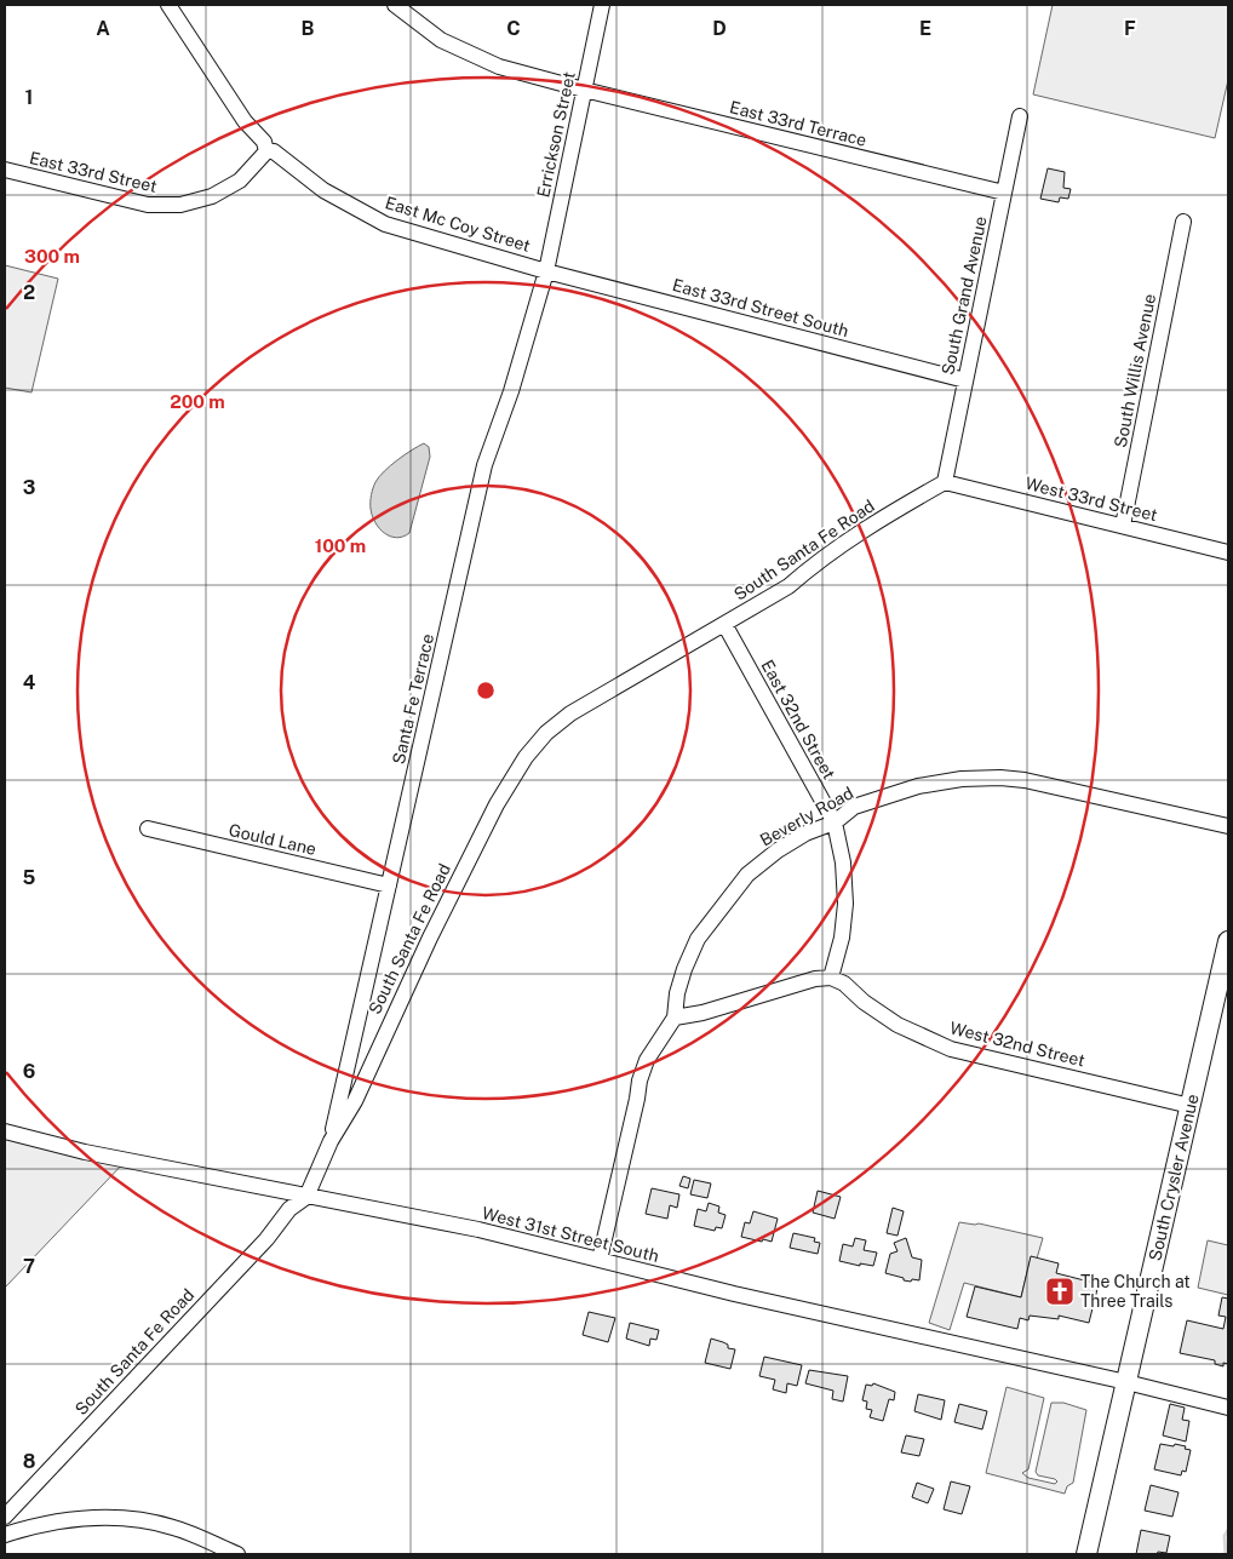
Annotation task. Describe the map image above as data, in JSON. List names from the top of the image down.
{
  "streets": {
    "main road": ["South Crysler Avenue"],
    "street": [
      "East 33rd Terrace",
      "Errickson Street",
      "East 33rd Street",
      "East Mc Coy Street",
      "South Grand Avenue",
      "East 33rd Street South",
      "South Willis Avenue",
      "West 33rd Street",
      "South Santa Fe Road",
      "Santa Fe Terrace",
      "East 32nd Street",
      "Beverly Road",
      "Gould Lane",
      "West 32nd Street",
      "West 31st Street South"
    ]
  },
  "crossings": [
    ["East 33rd Terrace", "Errickson Street"],
    ["East 33rd Terrace", "South Grand Avenue"],
    ["Errickson Street", "East Mc Coy Street"],
    ["Errickson Street", "East 33rd Street South"],
    ["Errickson Street", "Santa Fe Terrace"],
    ["East 33rd Street", "East Mc Coy Street"],
    ["East Mc Coy Street", "East 33rd Street South"],
    ["East Mc Coy Street", "Santa Fe Terrace"],
    ["South Grand Avenue", "East 33rd Street South"],
    ["South Grand Avenue", "West 33rd Street"],
    ["South Grand Avenue", "South Santa Fe Road"],
    ["East 33rd Street South", "Santa Fe Terrace"],
    ["South Willis Avenue", "West 33rd Street"],
    ["West 33rd Street", "South Santa Fe Road"],
    ["South Santa Fe Road", "Santa Fe Terrace"],
    ["South Santa Fe Road", "East 32nd Street"],
    ["South Santa Fe Road", "West 31st Street South"],
    ["Santa Fe Terrace", "Gould Lane"],
    ["East 32nd Street", "Beverly Road"],
    ["East 32nd Street", "West 32nd Street"],
    ["Beverly Road", "West 31st Street South"],
    ["West 32nd Street", "South Crysler Avenue"],
    ["South Crysler Avenue", "West 31st Street South"]
  ],
  "places": {
    "church": ["The Church at Three Trails"]
  },
  "grid": {
    "columns": [
      "A",
      "B",
      "C",
      "D",
      "E",
      "F"
    ],
    "rows": [
      "1",
      "2",
      "3",
      "4",
      "5",
      "6",
      "7",
      "8"
    ]
  },
  "rings": ["300 m", "200 m", "100 m"]
}
